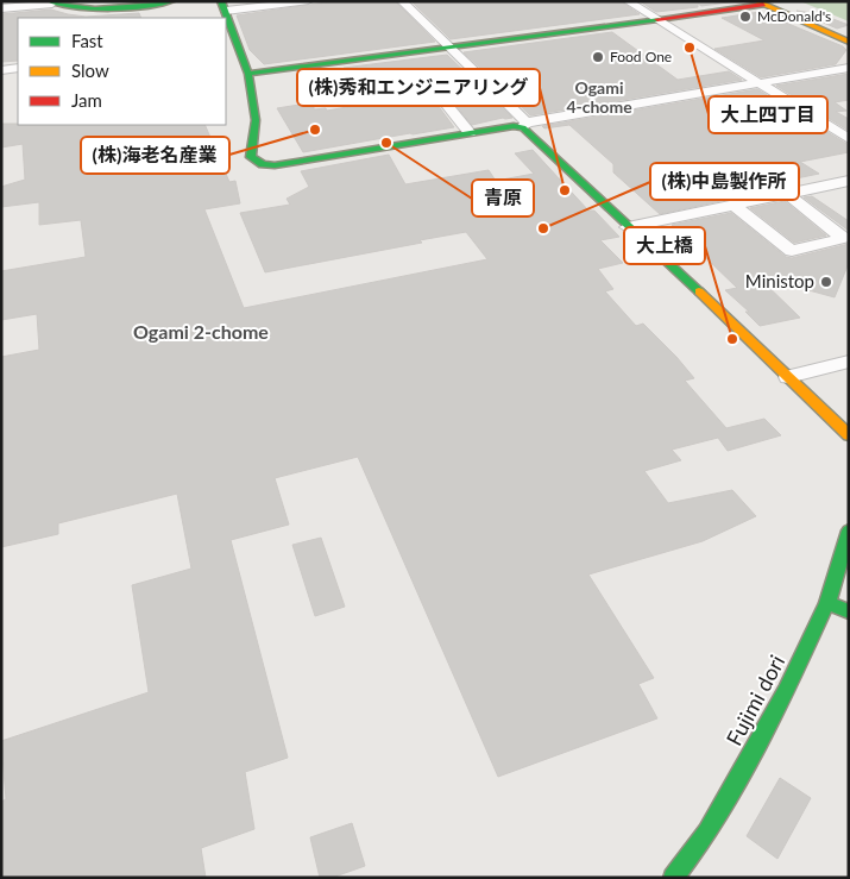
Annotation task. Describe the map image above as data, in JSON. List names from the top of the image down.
{
  "streets": {
    "street": ["Fujimi dori"]
  },
  "districts": ["Ogami 4-chome", "Ogami 2-chome"],
  "places": [
    "McDonald's",
    "大上四丁目",
    "Food One",
    "(株)海老名産業",
    "青原",
    "(株)秀和エンジニアリング",
    "(株)中島製作所",
    "Ministop",
    "大上橋"
  ],
  "legend": ["Fast", "Slow", "Jam"]
}
